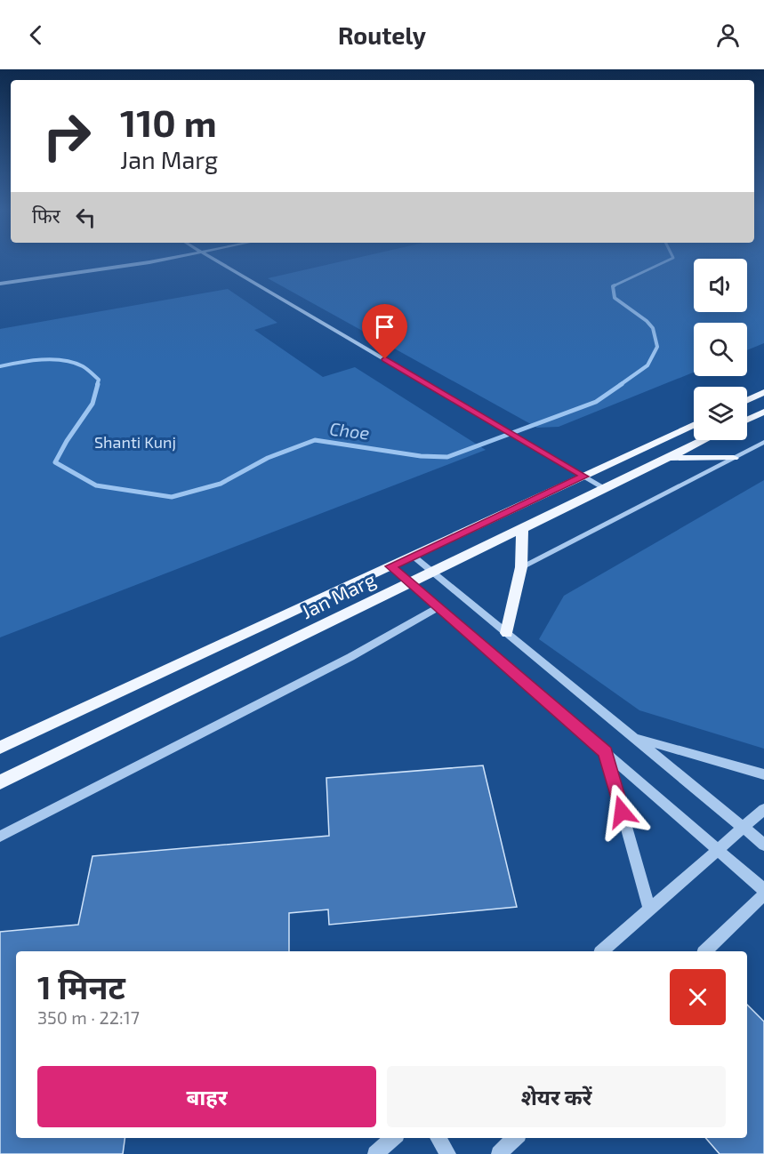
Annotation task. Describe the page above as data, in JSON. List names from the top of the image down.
{
  "streets": {
    "main road": ["Jan Marg"]
  },
  "water": ["Choe"],
  "parks": ["Shanti Kunj"],
  "page": {
    "header": "Routely",
    "turn": ["110 m", "Jan Marg"],
    "then": "फिर",
    "heading": ["1 मिनट", "350 m · 22:17"],
    "buttons": ["बाहर", "शेयर करें"]
  }
}
